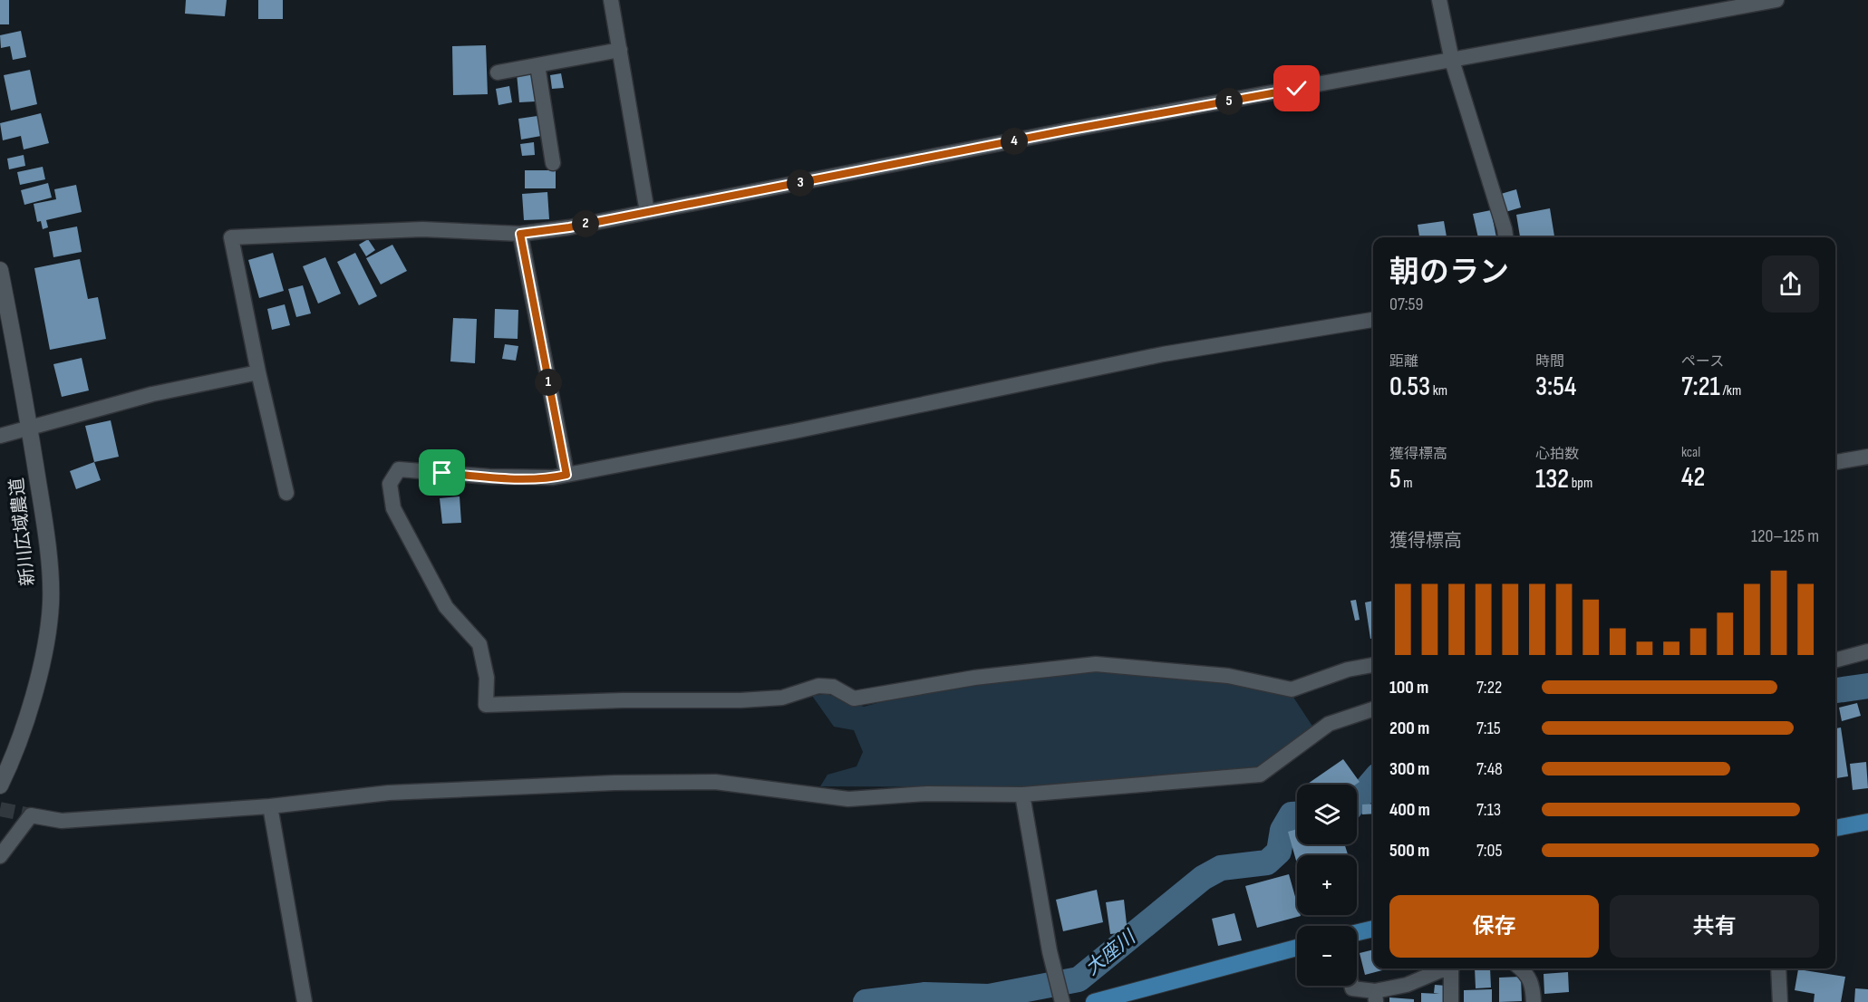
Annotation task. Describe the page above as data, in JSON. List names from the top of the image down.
{
  "streets": {
    "street": ["新川広域農道"]
  },
  "water": ["大座川"],
  "page": {
    "pins": [
      "5",
      "4",
      "3",
      "2",
      "1"
    ],
    "heading": ["朝のラン", "07:59"],
    "stats": [
      ["距離", "0.53 km"],
      ["時間", "3:54"],
      ["ペース", "7:21 /km"],
      ["獲得標高", "5 m"],
      ["心拍数", "132 bpm"],
      ["kcal", "42"]
    ],
    "chart": ["獲得標高", "120–125 m"],
    "list": [
      {
        "name": "100 m",
        "note": "7:22"
      },
      {
        "name": "200 m",
        "note": "7:15"
      },
      {
        "name": "300 m",
        "note": "7:48"
      },
      {
        "name": "400 m",
        "note": "7:13"
      },
      {
        "name": "500 m",
        "note": "7:05"
      }
    ],
    "map_buttons": ["+", "−"],
    "buttons": ["保存", "共有"]
  }
}
